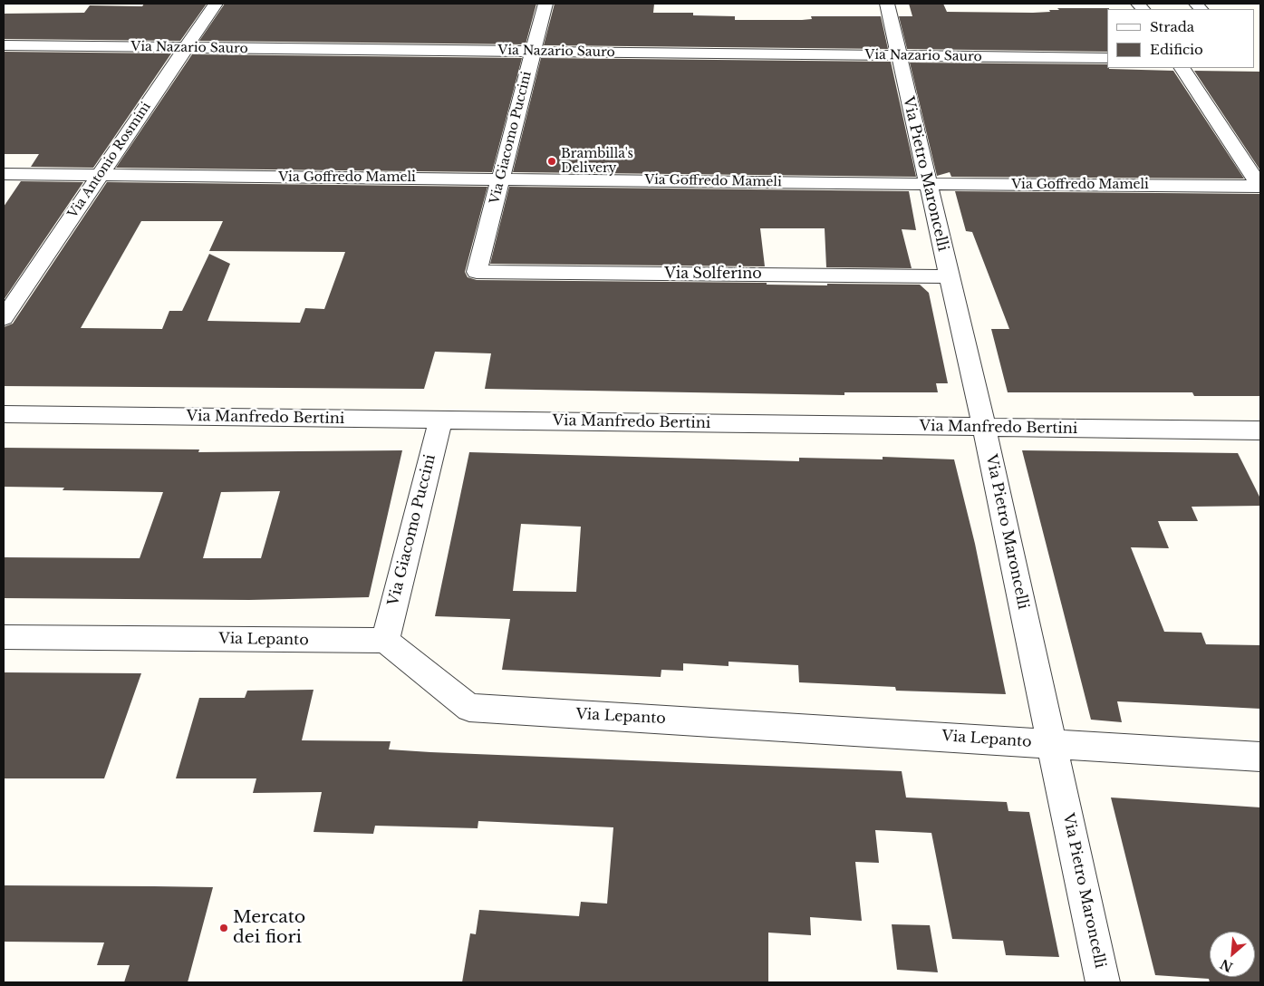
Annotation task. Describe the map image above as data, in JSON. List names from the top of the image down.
{
  "streets": {
    "street": [
      "Via Nazario Sauro",
      "Via Giacomo Puccini",
      "Via Antonio Rosmini",
      "Via Pietro Maroncelli",
      "Via Goffredo Mameli",
      "Via Solferino",
      "Via Manfredo Bertini",
      "Via Lepanto"
    ]
  },
  "crossings": [
    ["Via Nazario Sauro", "Via Giacomo Puccini"],
    ["Via Nazario Sauro", "Via Antonio Rosmini"],
    ["Via Nazario Sauro", "Via Pietro Maroncelli"],
    ["Via Giacomo Puccini", "Via Goffredo Mameli"],
    ["Via Giacomo Puccini", "Via Solferino"],
    ["Via Giacomo Puccini", "Via Manfredo Bertini"],
    ["Via Giacomo Puccini", "Via Lepanto"],
    ["Via Antonio Rosmini", "Via Goffredo Mameli"],
    ["Via Pietro Maroncelli", "Via Goffredo Mameli"],
    ["Via Pietro Maroncelli", "Via Solferino"],
    ["Via Pietro Maroncelli", "Via Manfredo Bertini"],
    ["Via Pietro Maroncelli", "Via Lepanto"]
  ],
  "places": ["Brambilla's Delivery", "Mercato dei fiori"],
  "legend": ["Strada", "Edificio"],
  "north": "bottom left"
}
